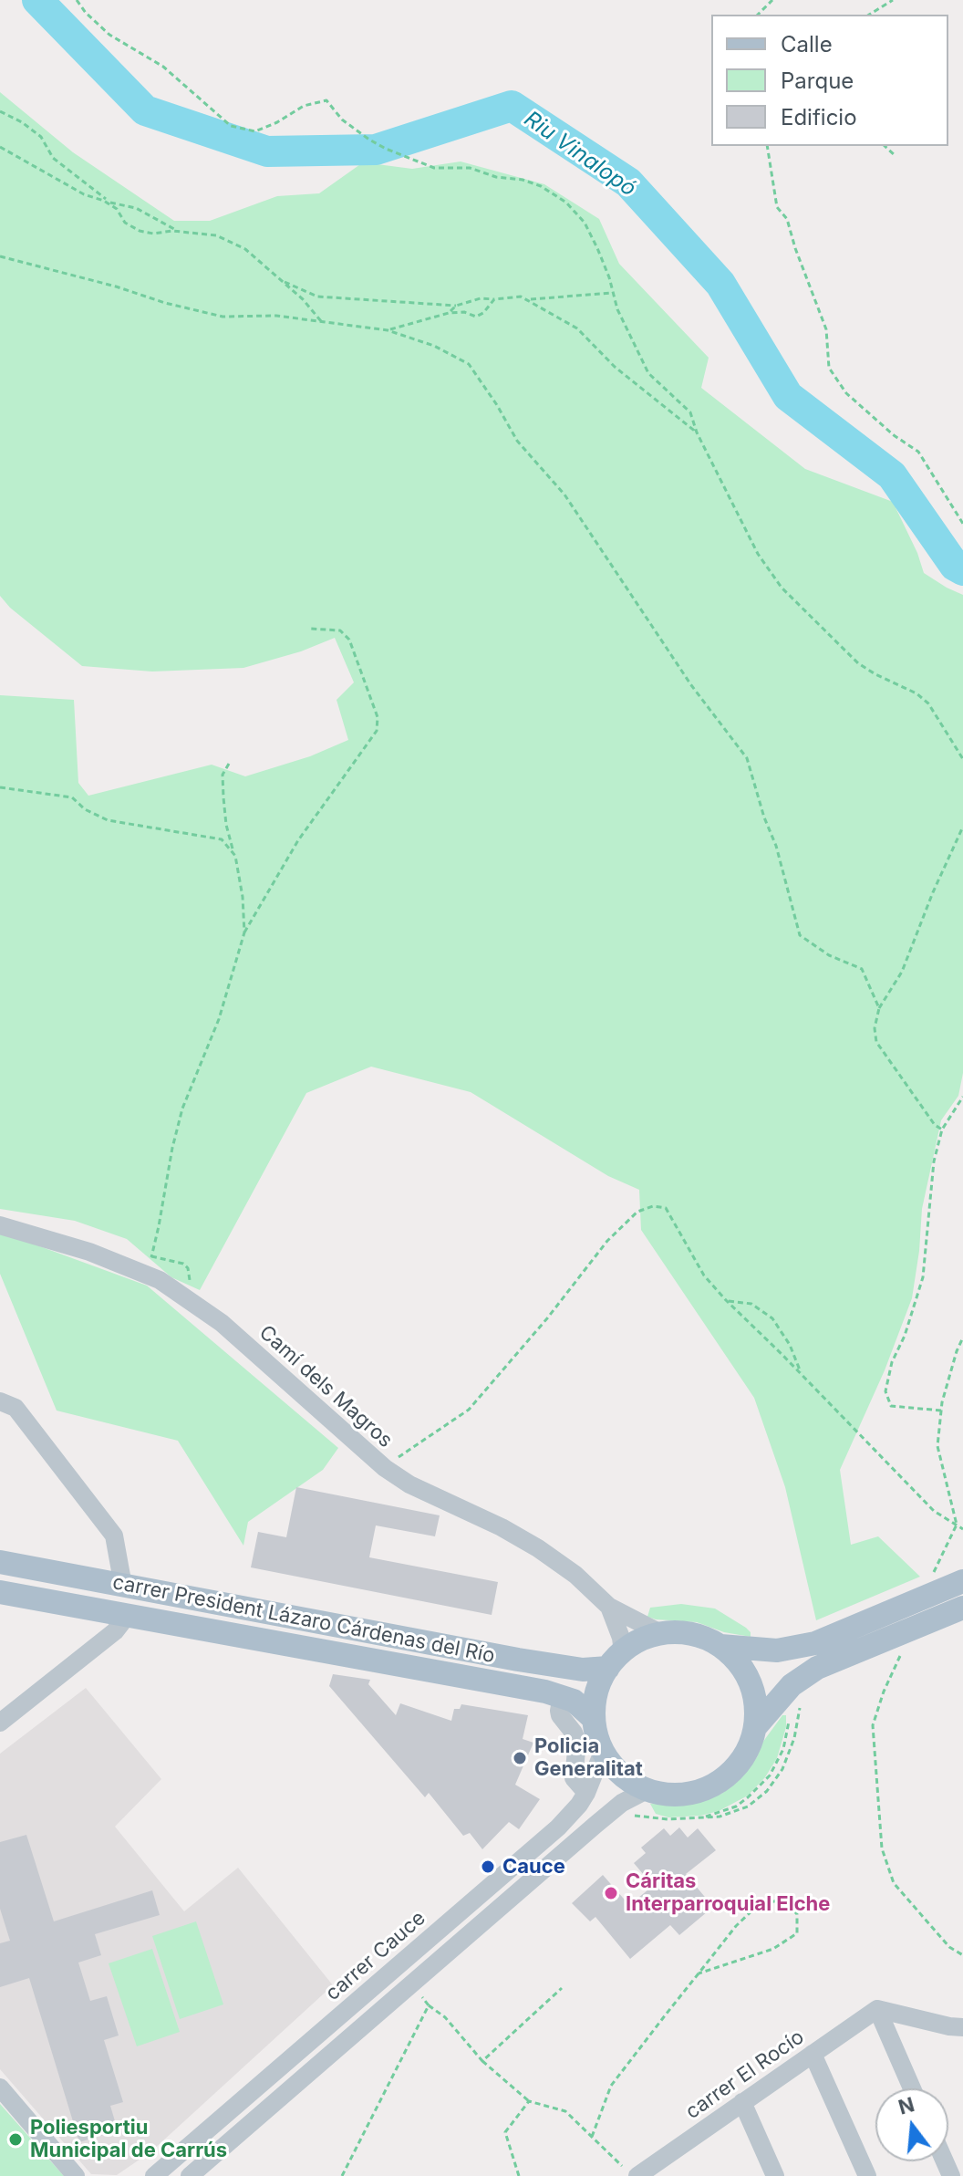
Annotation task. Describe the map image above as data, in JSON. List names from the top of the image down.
{
  "streets": {
    "main road": ["carrer President Lázaro Cárdenas del Río"],
    "street": ["Camí dels Magros", "carrer Cauce", "carrer El Rocío"]
  },
  "crossings": [
    ["Camí dels Magros", "carrer President Lázaro Cárdenas del Río"],
    ["Camí dels Magros", "carrer Cauce"],
    ["carrer President Lázaro Cárdenas del Río", "carrer Cauce"]
  ],
  "water": ["Riu Vinalopó"],
  "places": [
    "Policia Generalitat",
    "Cauce",
    "Cáritas Interparroquial Elche",
    "Poliesportiu Municipal de Carrús"
  ],
  "legend": ["Calle", "Parque", "Edificio"],
  "north": "top"
}
